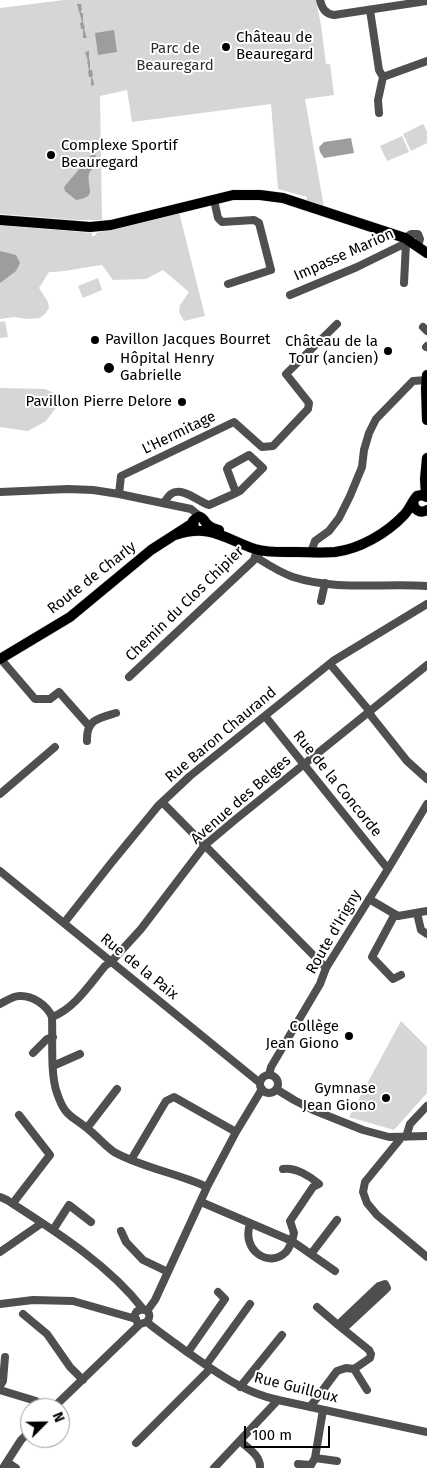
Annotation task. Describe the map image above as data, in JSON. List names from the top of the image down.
{
  "streets": {
    "main road": ["Route de Charly"],
    "street": [
      "Impasse Marion",
      "L'Hermitage",
      "Chemin du Clos Chipier",
      "Rue Baron Chaurand",
      "Rue de la Concorde",
      "Avenue des Belges",
      "Route d'Irigny",
      "Rue de la Paix",
      "Rue Guilloux"
    ]
  },
  "crossings": [
    ["Route de Charly", "Chemin du Clos Chipier"],
    ["Rue Baron Chaurand", "Rue de la Concorde"],
    ["Rue Baron Chaurand", "Rue de la Paix"],
    ["Rue de la Concorde", "Avenue des Belges"],
    ["Rue de la Concorde", "Route d'Irigny"],
    ["Avenue des Belges", "Rue de la Paix"],
    ["Route d'Irigny", "Rue de la Paix"]
  ],
  "parks": ["Parc de Beauregard"],
  "places": [
    "Château de Beauregard",
    "Complexe Sportif Beauregard",
    "Pavillon Jacques Bourret",
    "Château de la Tour (ancien)",
    "Hôpital Henry Gabrielle",
    "Pavillon Pierre Delore",
    "Collège Jean Giono",
    "Gymnase Jean Giono"
  ],
  "scale_bar": "100 m",
  "north": "top right"
}
